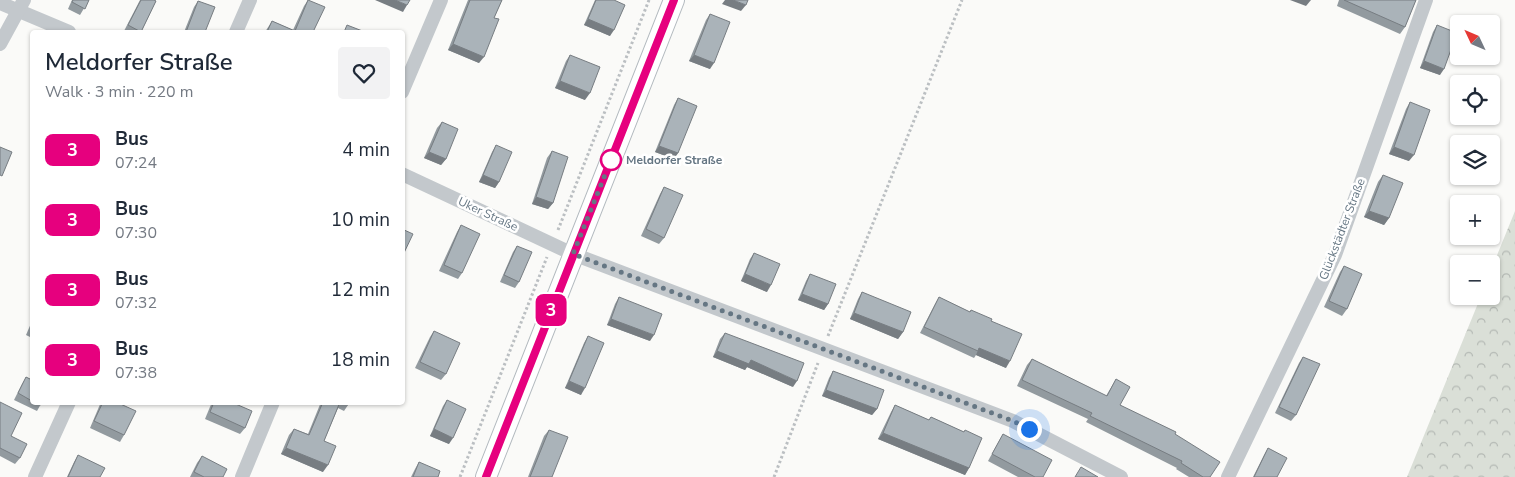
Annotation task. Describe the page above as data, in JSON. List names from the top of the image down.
{
  "streets": {
    "street": ["Uker Straße", "Glückstädter Straße"]
  },
  "places": ["Meldorfer Straße"],
  "lines": ["bus line 3"],
  "north": "top left",
  "page": {
    "on_map": "3",
    "map_buttons": ["+", "−"],
    "heading": ["Meldorfer Straße", "Walk · 3 min · 220 m"],
    "list": [
      {
        "mark": "3",
        "name": "Bus",
        "note": "07:24",
        "value": "4 min"
      },
      {
        "mark": "3",
        "name": "Bus",
        "note": "07:30",
        "value": "10 min"
      },
      {
        "mark": "3",
        "name": "Bus",
        "note": "07:32",
        "value": "12 min"
      },
      {
        "mark": "3",
        "name": "Bus",
        "note": "07:38",
        "value": "18 min"
      }
    ]
  }
}
